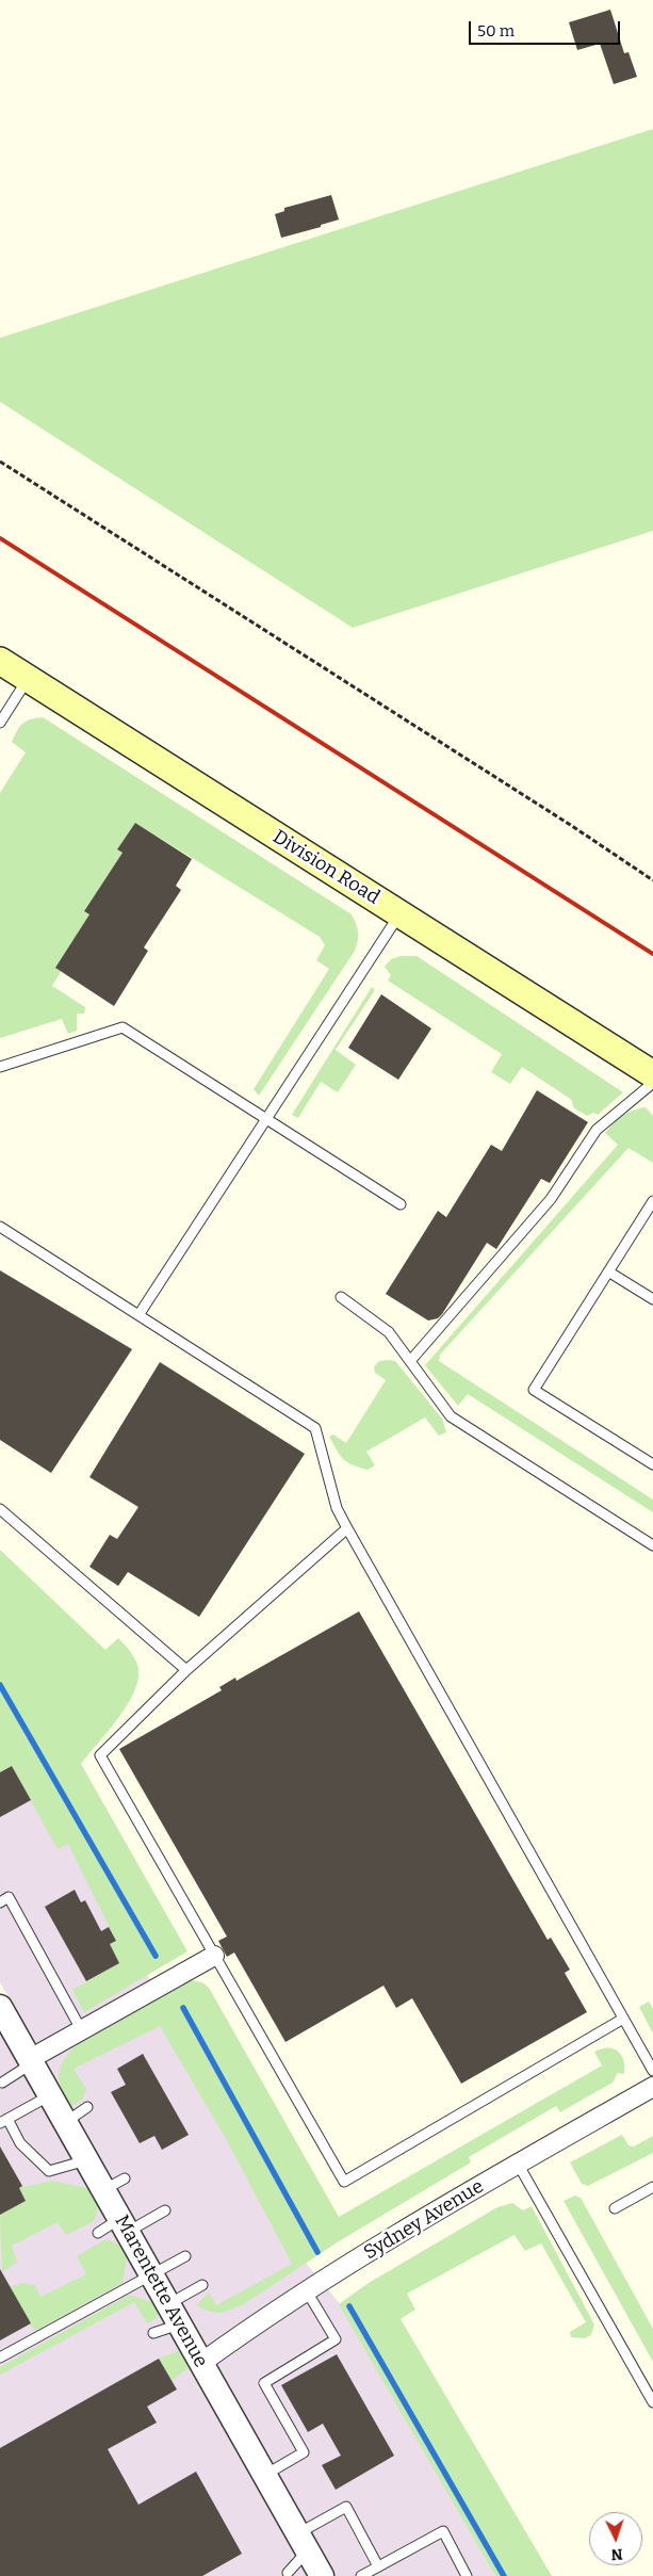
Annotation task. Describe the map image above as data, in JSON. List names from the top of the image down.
{
  "streets": {
    "main road": ["Division Road"],
    "street": ["Sydney Avenue", "Marentette Avenue"]
  },
  "crossings": [
    ["Sydney Avenue", "Marentette Avenue"]
  ],
  "scale_bar": "50 m",
  "north": "bottom"
}
